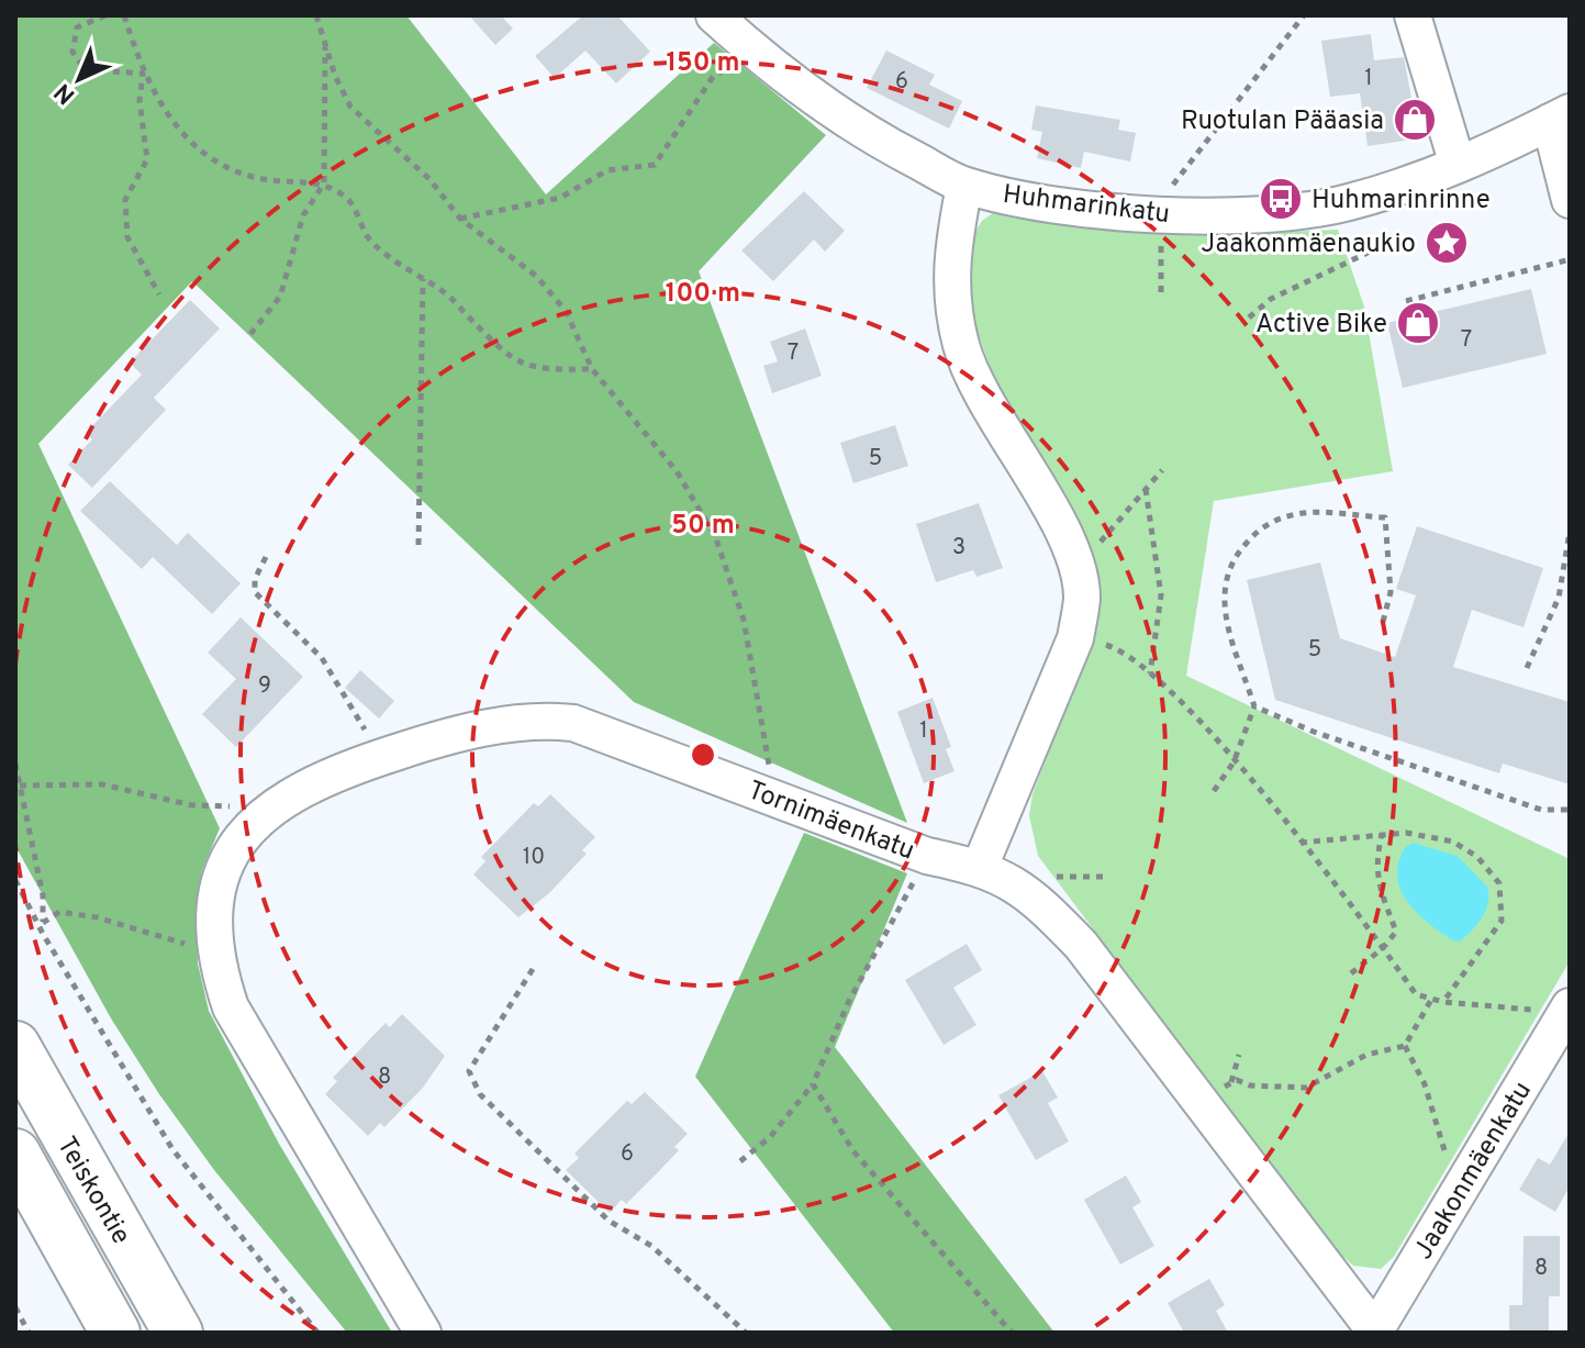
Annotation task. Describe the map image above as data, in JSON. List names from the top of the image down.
{
  "streets": {
    "highway": ["Teiskontie"],
    "street": ["Huhmarinkatu", "Tornimäenkatu", "Jaakonmäenkatu"]
  },
  "crossings": [
    ["Tornimäenkatu", "Jaakonmäenkatu"]
  ],
  "places": {
    "shop": ["Ruotulan Pääasia", "Active Bike"],
    "bus stop": ["Huhmarinrinne"],
    "place": ["Jaakonmäenaukio"]
  },
  "house_numbers": [
    "1",
    "6",
    "7",
    "7",
    "5",
    "3",
    "5",
    "9",
    "1",
    "10",
    "8",
    "6",
    "8"
  ],
  "north": "bottom left",
  "rings": ["150 m", "100 m", "50 m"]
}
